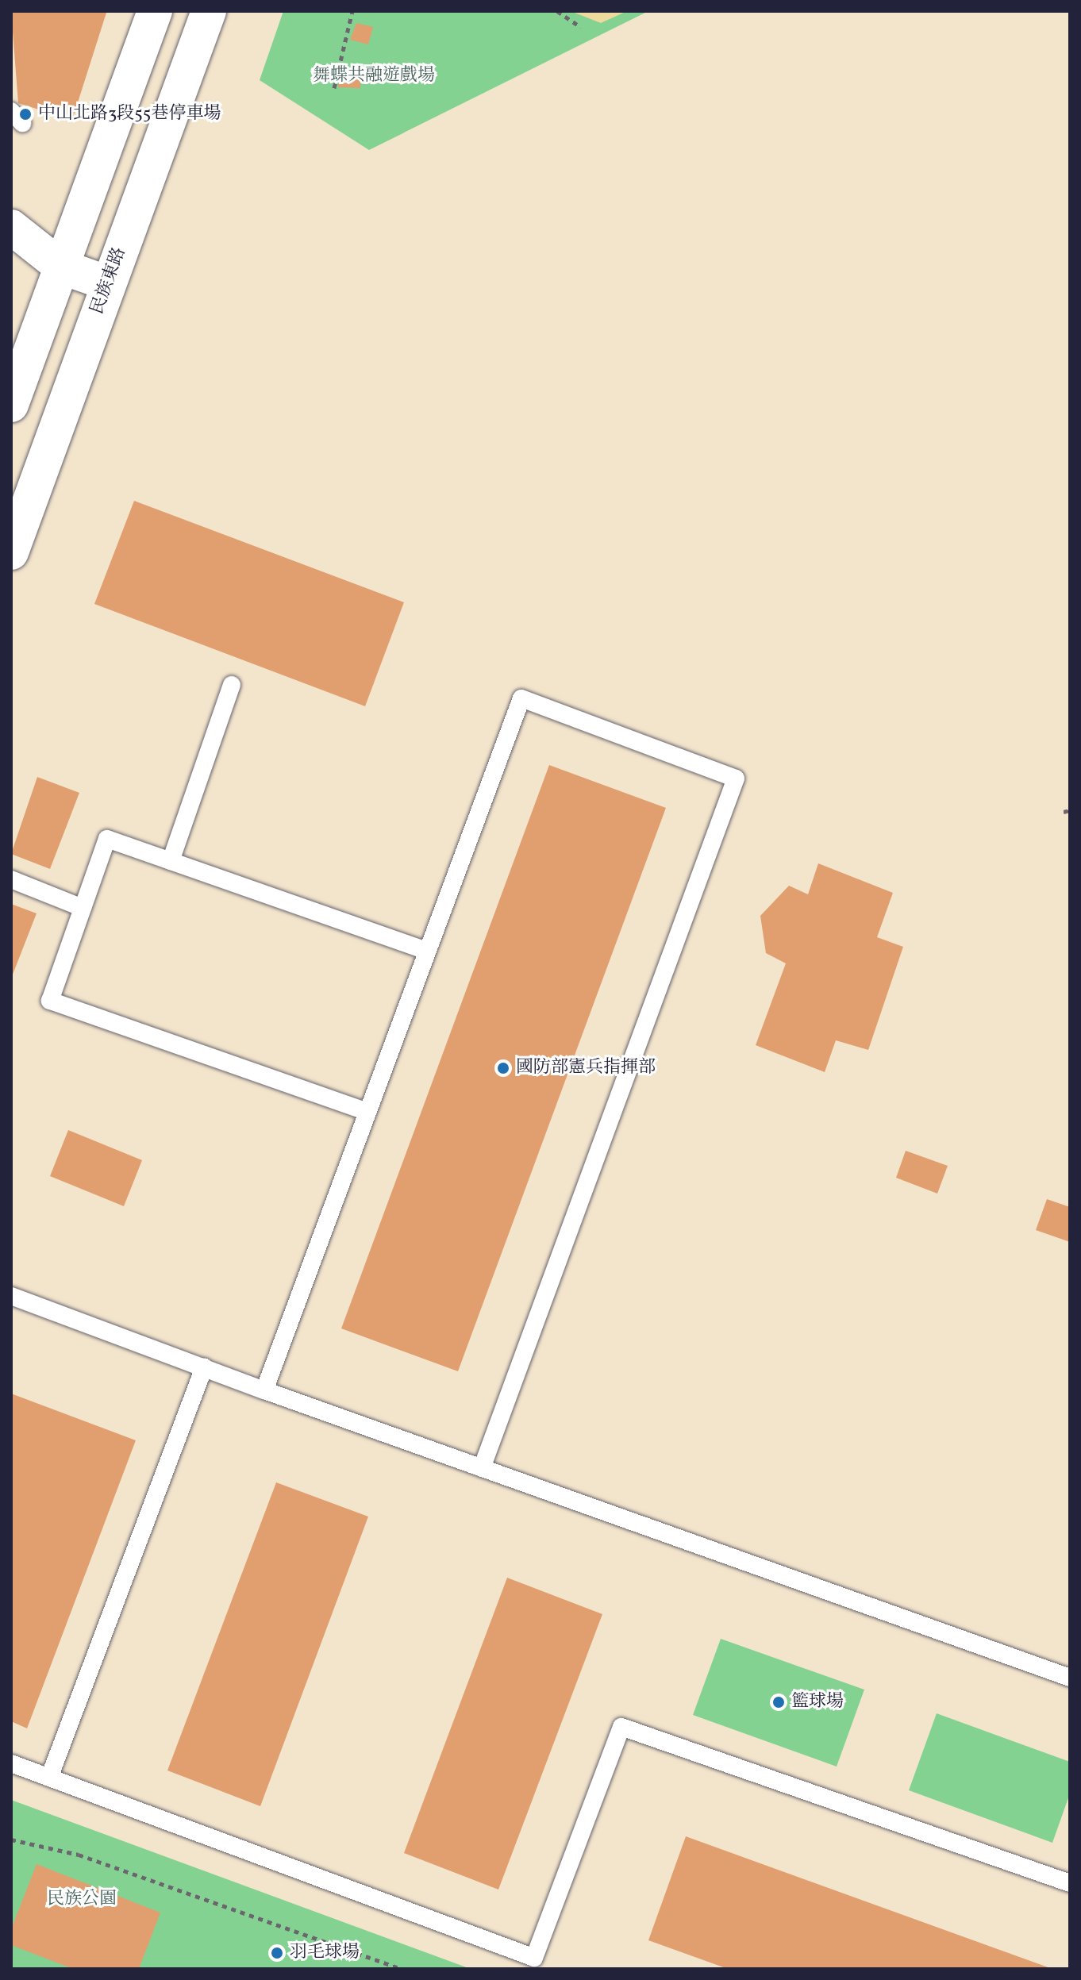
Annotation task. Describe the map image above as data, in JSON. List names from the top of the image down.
{
  "streets": {
    "street": ["民族東路"]
  },
  "parks": ["舞蝶共融遊戲場", "民族公園"],
  "places": [
    "中山北路3段55巷停車場",
    "國防部憲兵指揮部",
    "籃球場",
    "羽毛球場"
  ]
}
